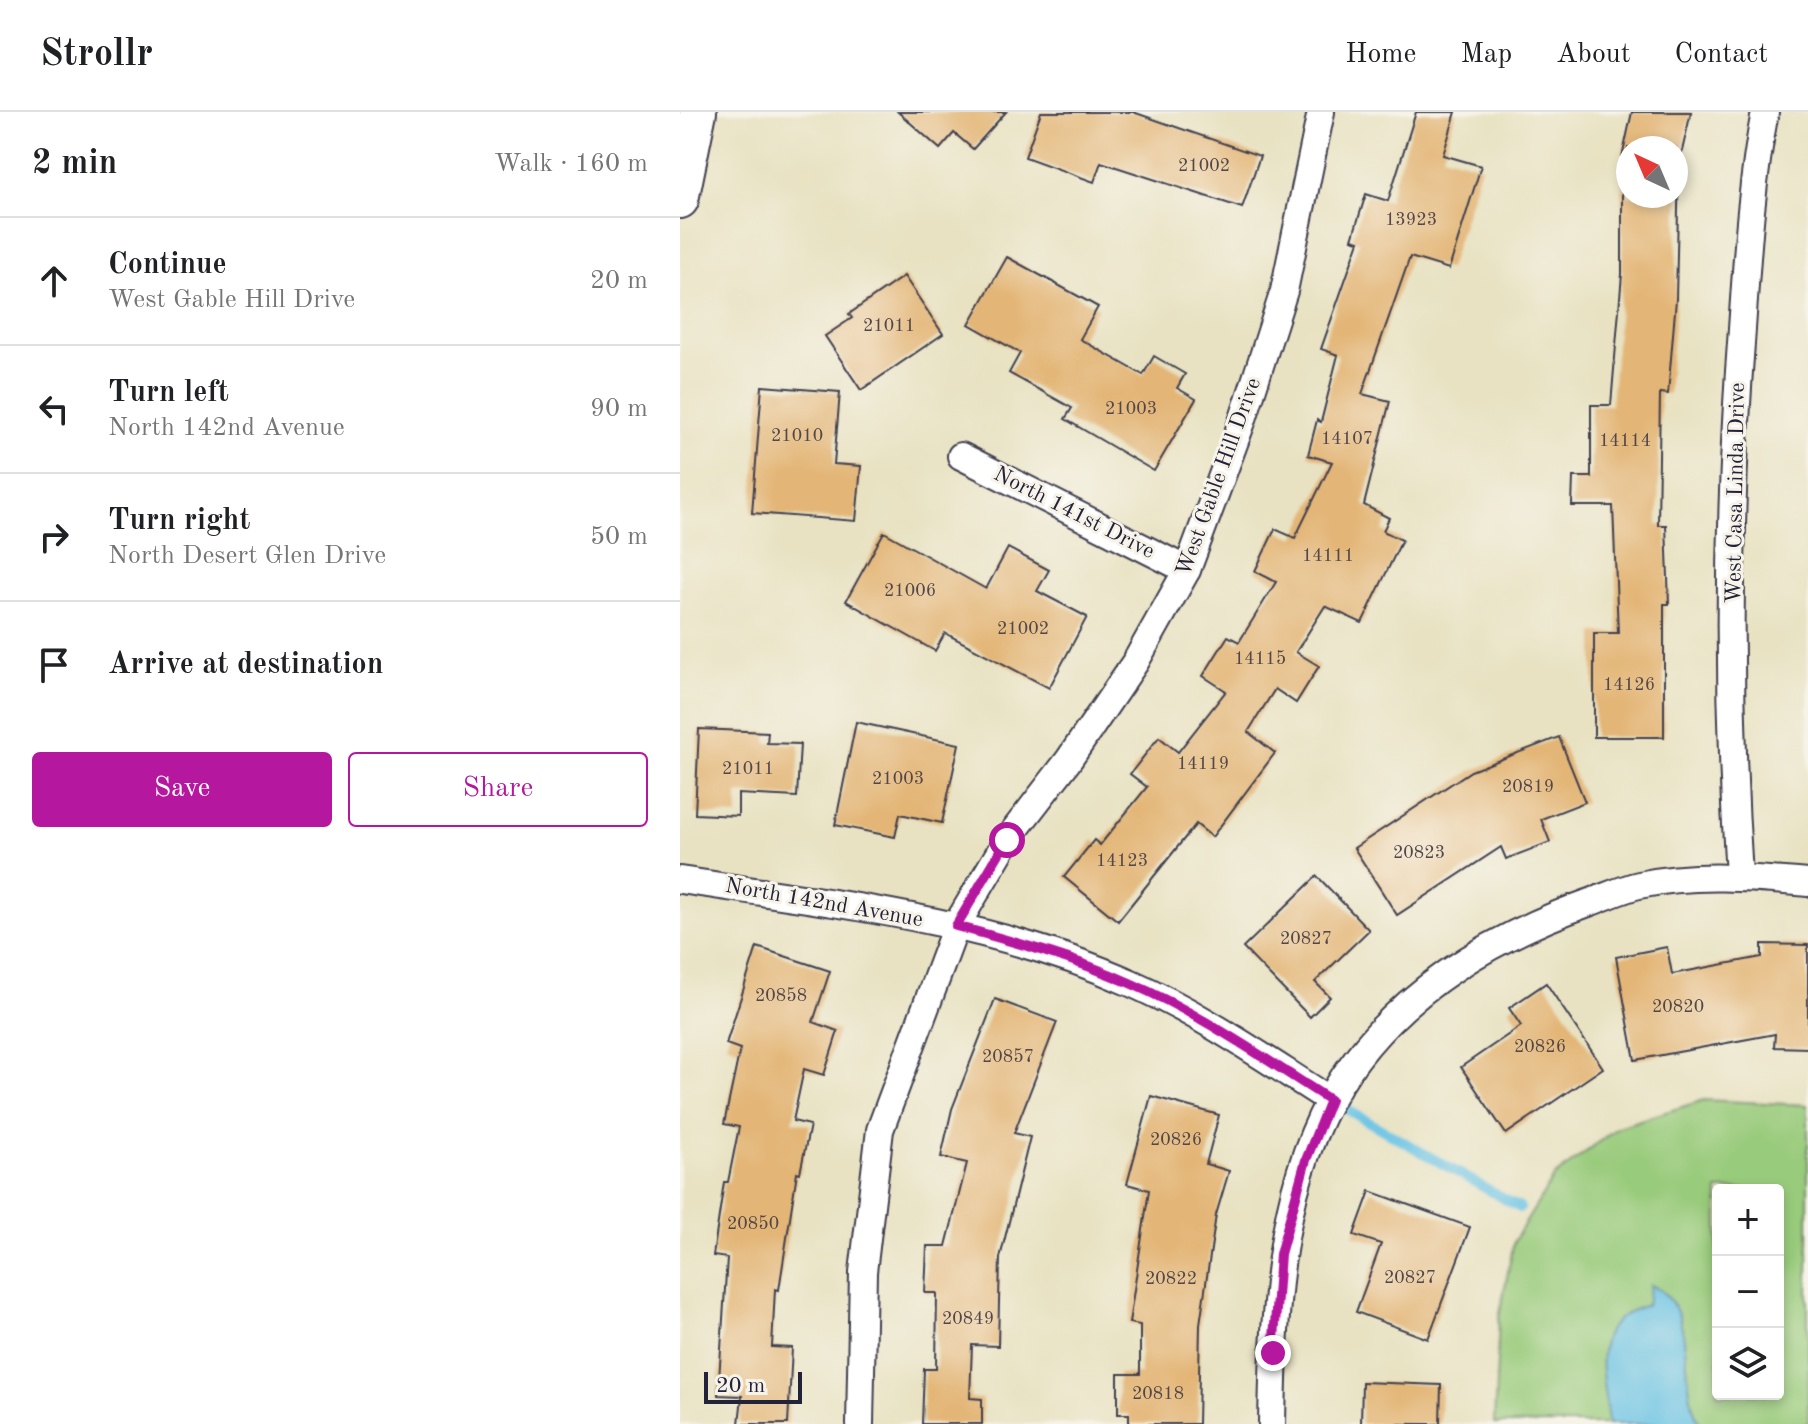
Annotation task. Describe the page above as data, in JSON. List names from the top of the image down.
{
  "streets": {
    "street": [
      "West Gable Hill Drive",
      "West Casa Linda Drive",
      "North 141st Drive",
      "North 142nd Avenue"
    ]
  },
  "crossings": [
    ["West Gable Hill Drive", "North 141st Drive"],
    ["West Gable Hill Drive", "North 142nd Avenue"]
  ],
  "house_numbers": [
    "21002",
    "13923",
    "21011",
    "21003",
    "21010",
    "14107",
    "14114",
    "14111",
    "21006",
    "21002",
    "14115",
    "14126",
    "14119",
    "21011",
    "21003",
    "20819",
    "20823",
    "14123",
    "20827",
    "20858",
    "20820",
    "20826",
    "20857",
    "20826",
    "20850",
    "20827",
    "20822",
    "20849",
    "20818"
  ],
  "scale_bar": "20 m",
  "north": "top left",
  "page": {
    "header": "Strollr",
    "nav": [
      "Home",
      "Map",
      "About",
      "Contact"
    ],
    "heading": ["2 min", "Walk · 160 m"],
    "list": [
      ["Continue", "West Gable Hill Drive", "20 m"],
      ["Turn left", "North 142nd Avenue", "90 m"],
      ["Turn right", "North Desert Glen Drive", "50 m"],
      "Arrive at destination"
    ],
    "buttons": ["Save", "Share"],
    "map_buttons": ["+", "−"],
    "scale": "20 m"
  }
}
